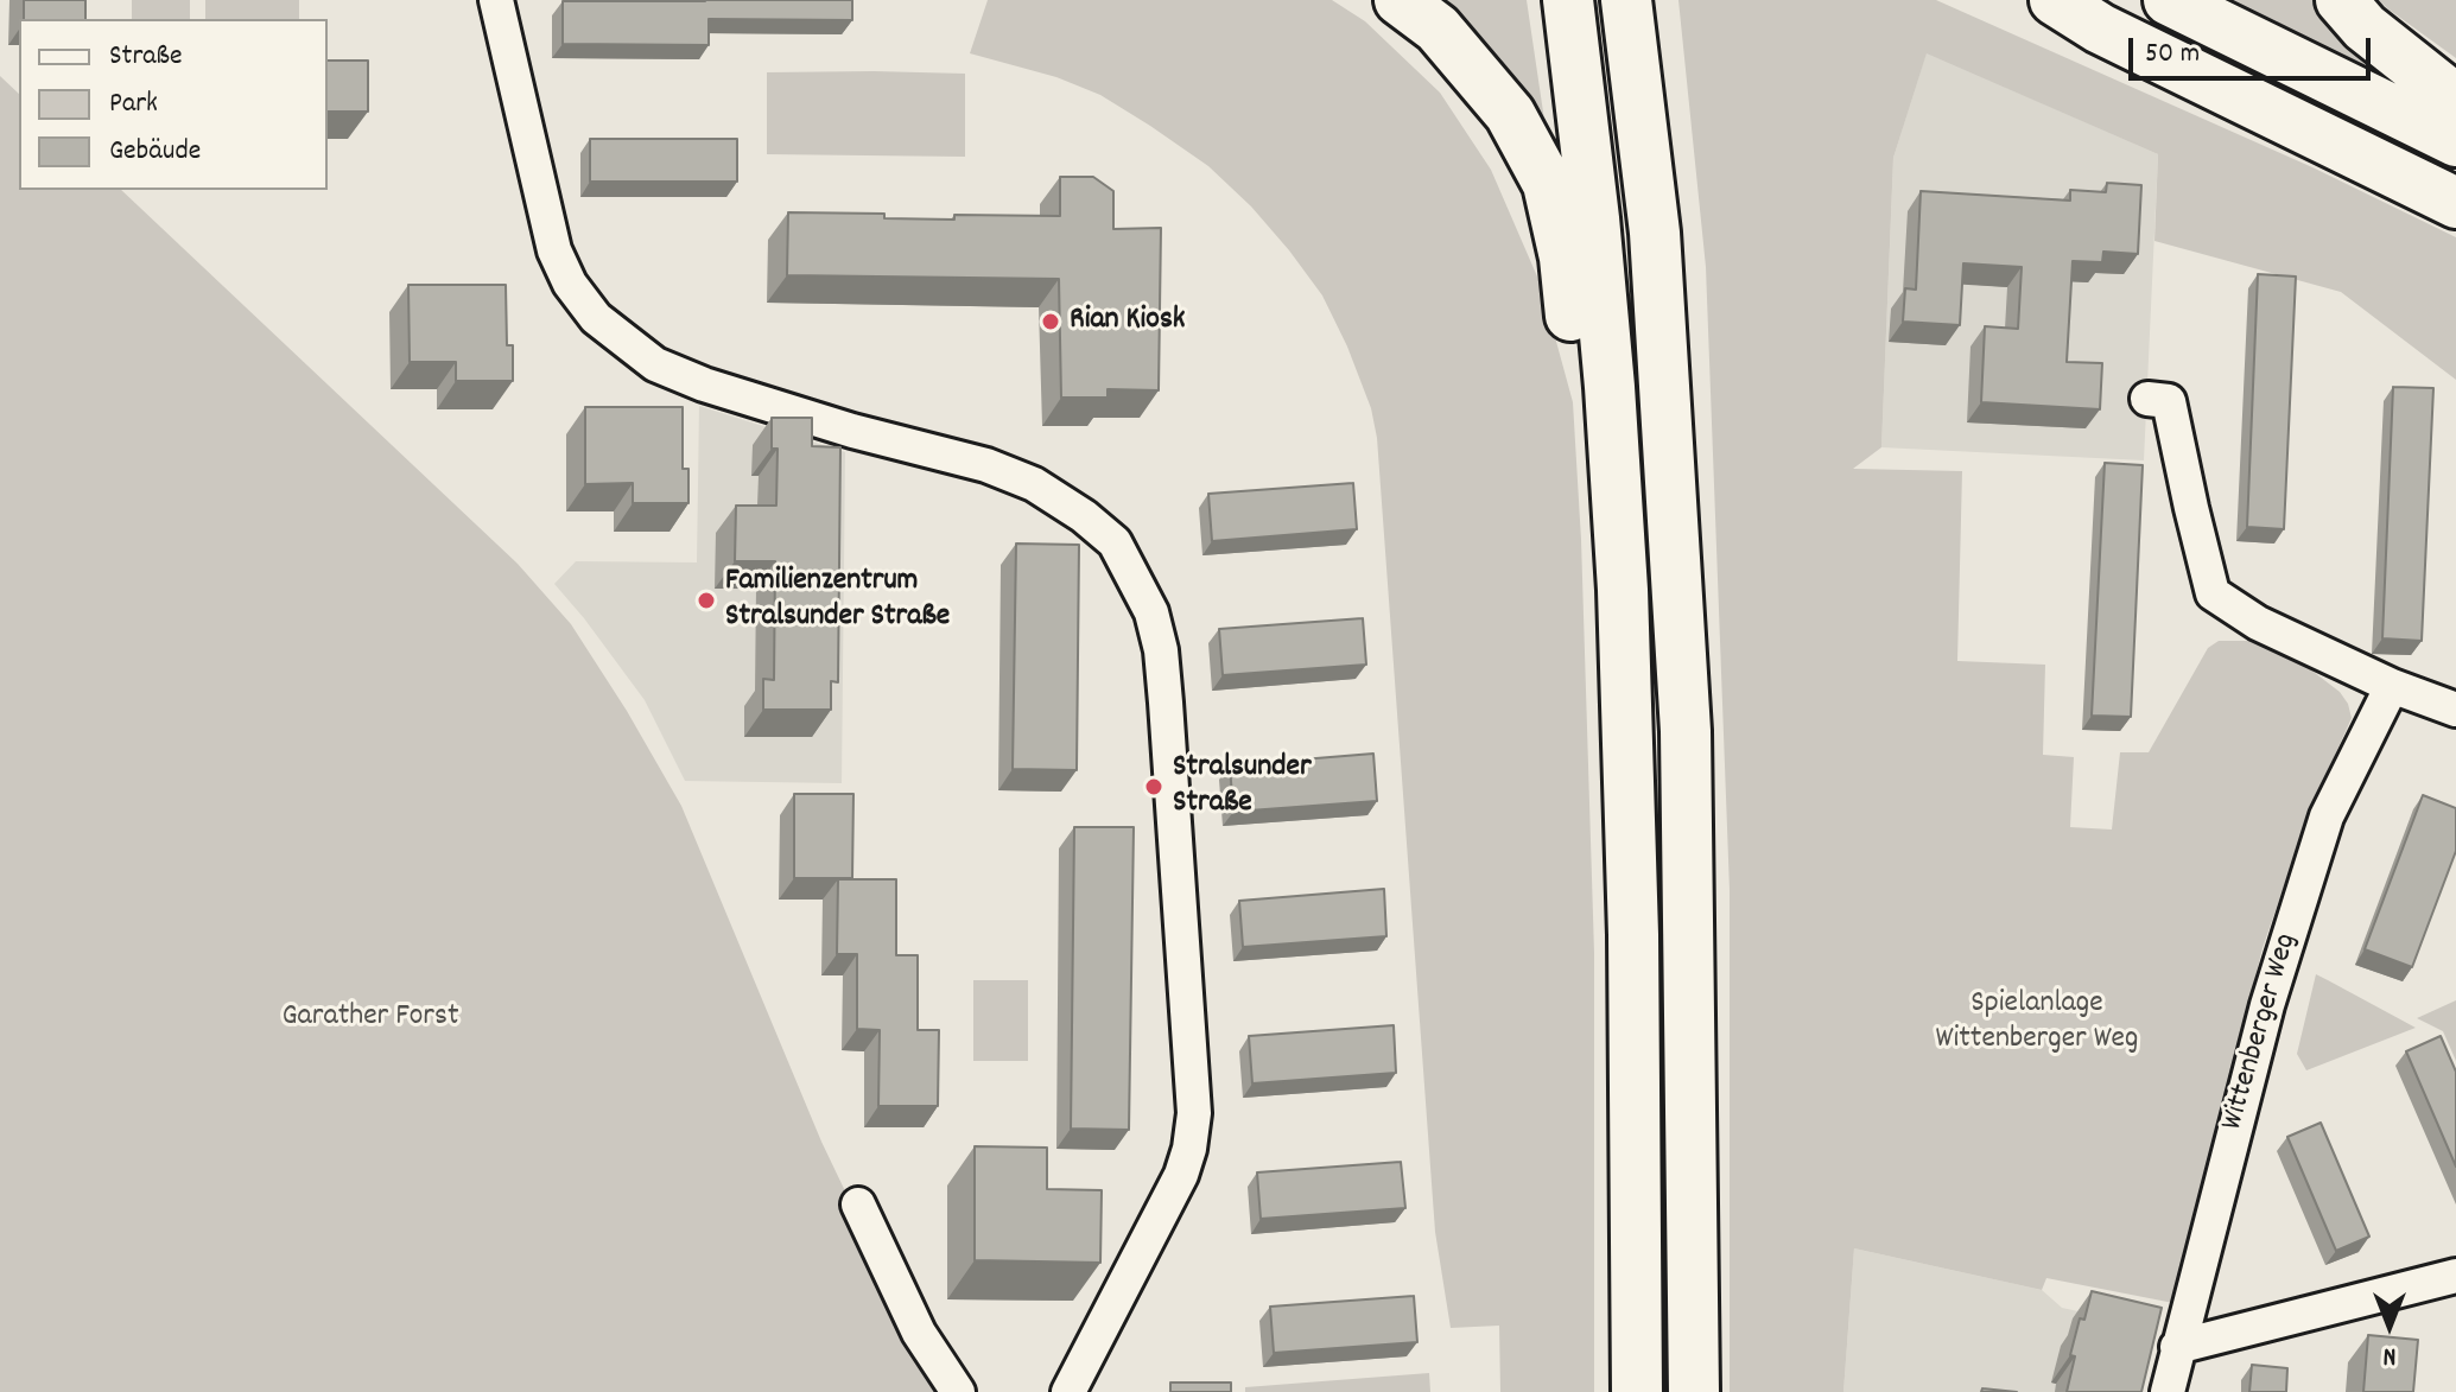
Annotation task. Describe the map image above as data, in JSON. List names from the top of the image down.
{
  "streets": {
    "street": ["Wittenberger Weg"]
  },
  "parks": ["Spielanlage Wittenberger Weg", "Garather Forst"],
  "places": ["Rian Kiosk", "Familienzentrum Stralsunder Straße", "Stralsunder Straße"],
  "legend": ["Straße", "Park", "Gebäude"],
  "scale_bar": "50 m",
  "north": "bottom"
}
